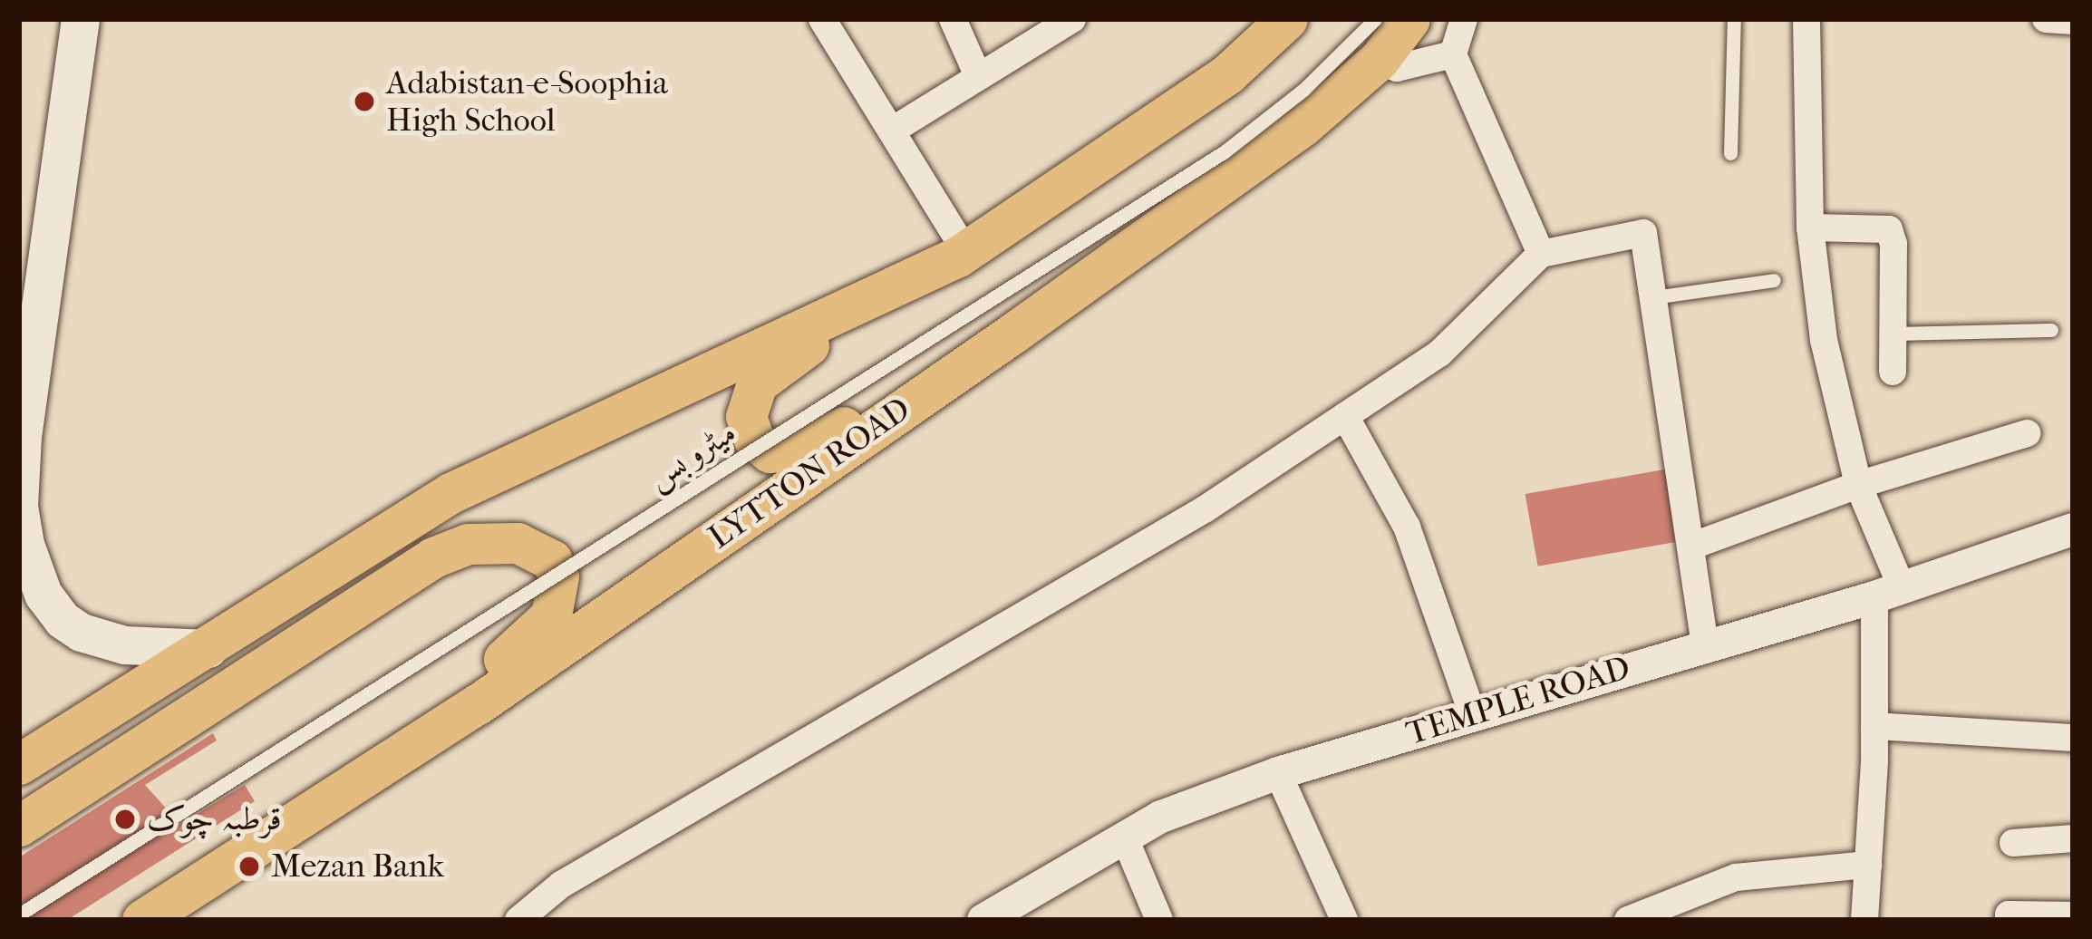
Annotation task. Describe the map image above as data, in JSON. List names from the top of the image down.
{
  "streets": {
    "main road": ["LYTTON ROAD"],
    "street": ["TEMPLE ROAD"],
    "lane": ["میٹرو بس"]
  },
  "places": ["Adabistan-e-Soophia High School", "قرطبہ چوک", "Mezan Bank"]
}
